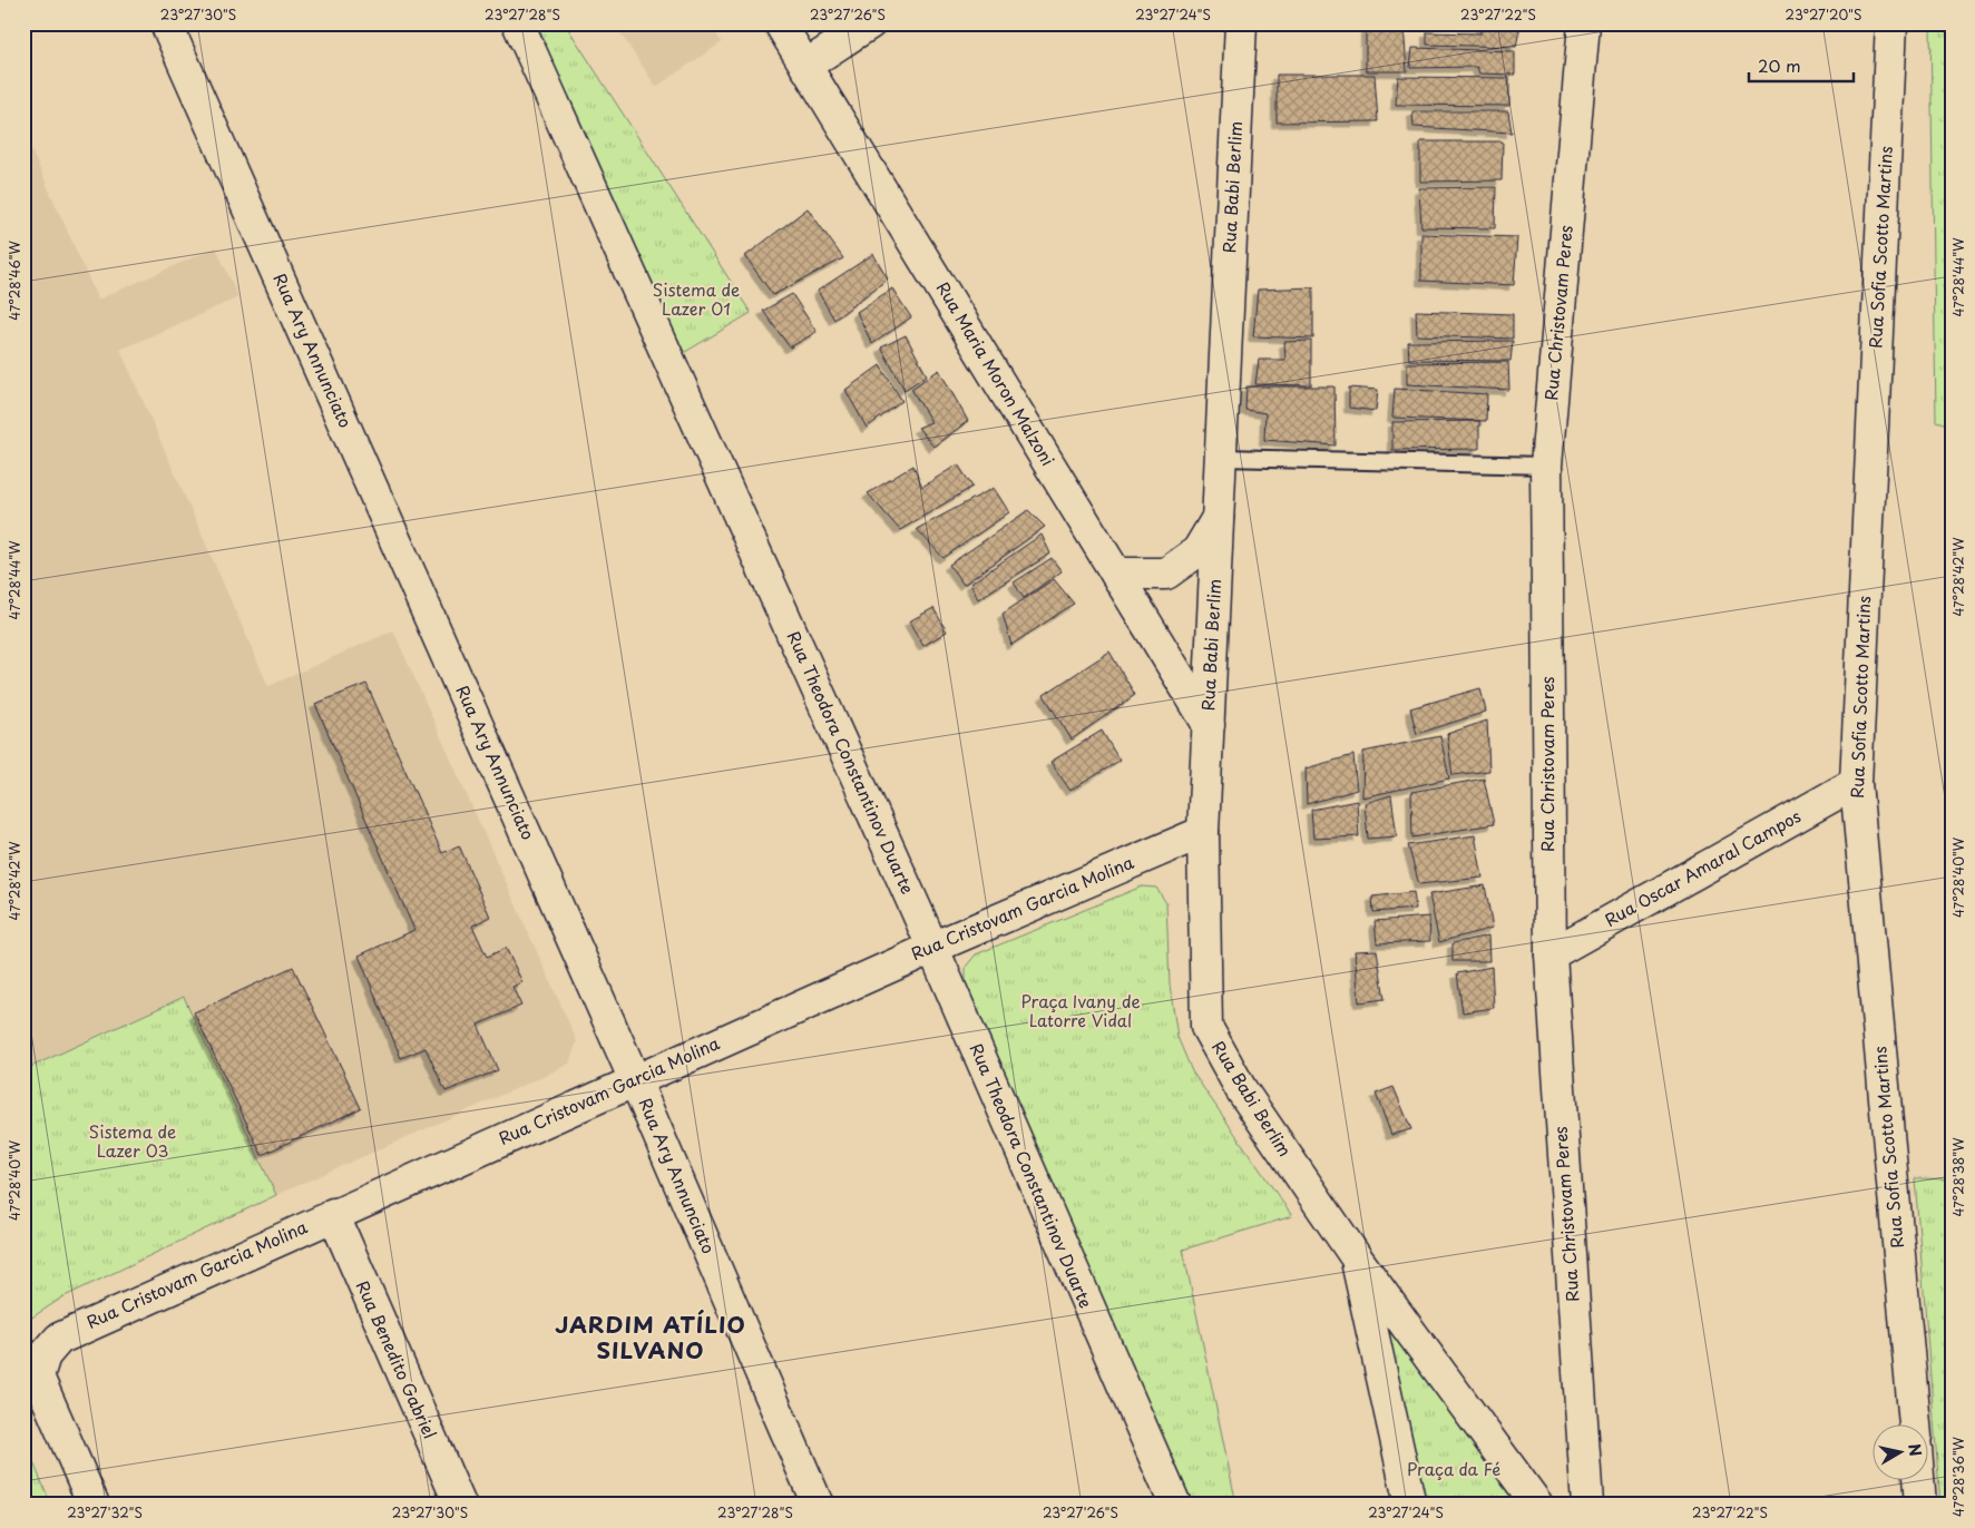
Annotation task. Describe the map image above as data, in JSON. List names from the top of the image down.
{
  "streets": {
    "street": [
      "Rua Babi Berlim",
      "Rua Sofia Scotto Martins",
      "Rua Christovam Peres",
      "Rua Ary Annunciato",
      "Rua Maria Moron Malzoni",
      "Rua Theodora Constantinov Duarte",
      "Rua Oscar Amaral Campos",
      "Rua Cristovam Garcia Molina",
      "Rua Benedito Gabriel"
    ]
  },
  "crossings": [
    ["Rua Babi Berlim", "Rua Maria Moron Malzoni"],
    ["Rua Babi Berlim", "Rua Cristovam Garcia Molina"],
    ["Rua Sofia Scotto Martins", "Rua Oscar Amaral Campos"],
    ["Rua Christovam Peres", "Rua Oscar Amaral Campos"],
    ["Rua Ary Annunciato", "Rua Cristovam Garcia Molina"],
    ["Rua Theodora Constantinov Duarte", "Rua Cristovam Garcia Molina"],
    ["Rua Cristovam Garcia Molina", "Rua Benedito Gabriel"]
  ],
  "districts": ["JARDIM ATÍLIO SILVANO"],
  "parks": [
    "Sistema de Lazer 01",
    "Praça Ivany de Latorre Vidal",
    "Sistema de Lazer 03",
    "Praça da Fé"
  ],
  "scale_bar": "20 m",
  "north": "right",
  "coordinates": [
    "23°27'30\"S",
    "23°27'28\"S",
    "23°27'26\"S",
    "23°27'24\"S",
    "23°27'22\"S",
    "23°27'20\"S",
    "47°28'44\"W",
    "47°28'46\"W",
    "47°28'42\"W",
    "47°28'40\"W",
    "47°28'38\"W",
    "47°28'36\"W",
    "23°27'32\"S"
  ]
}
